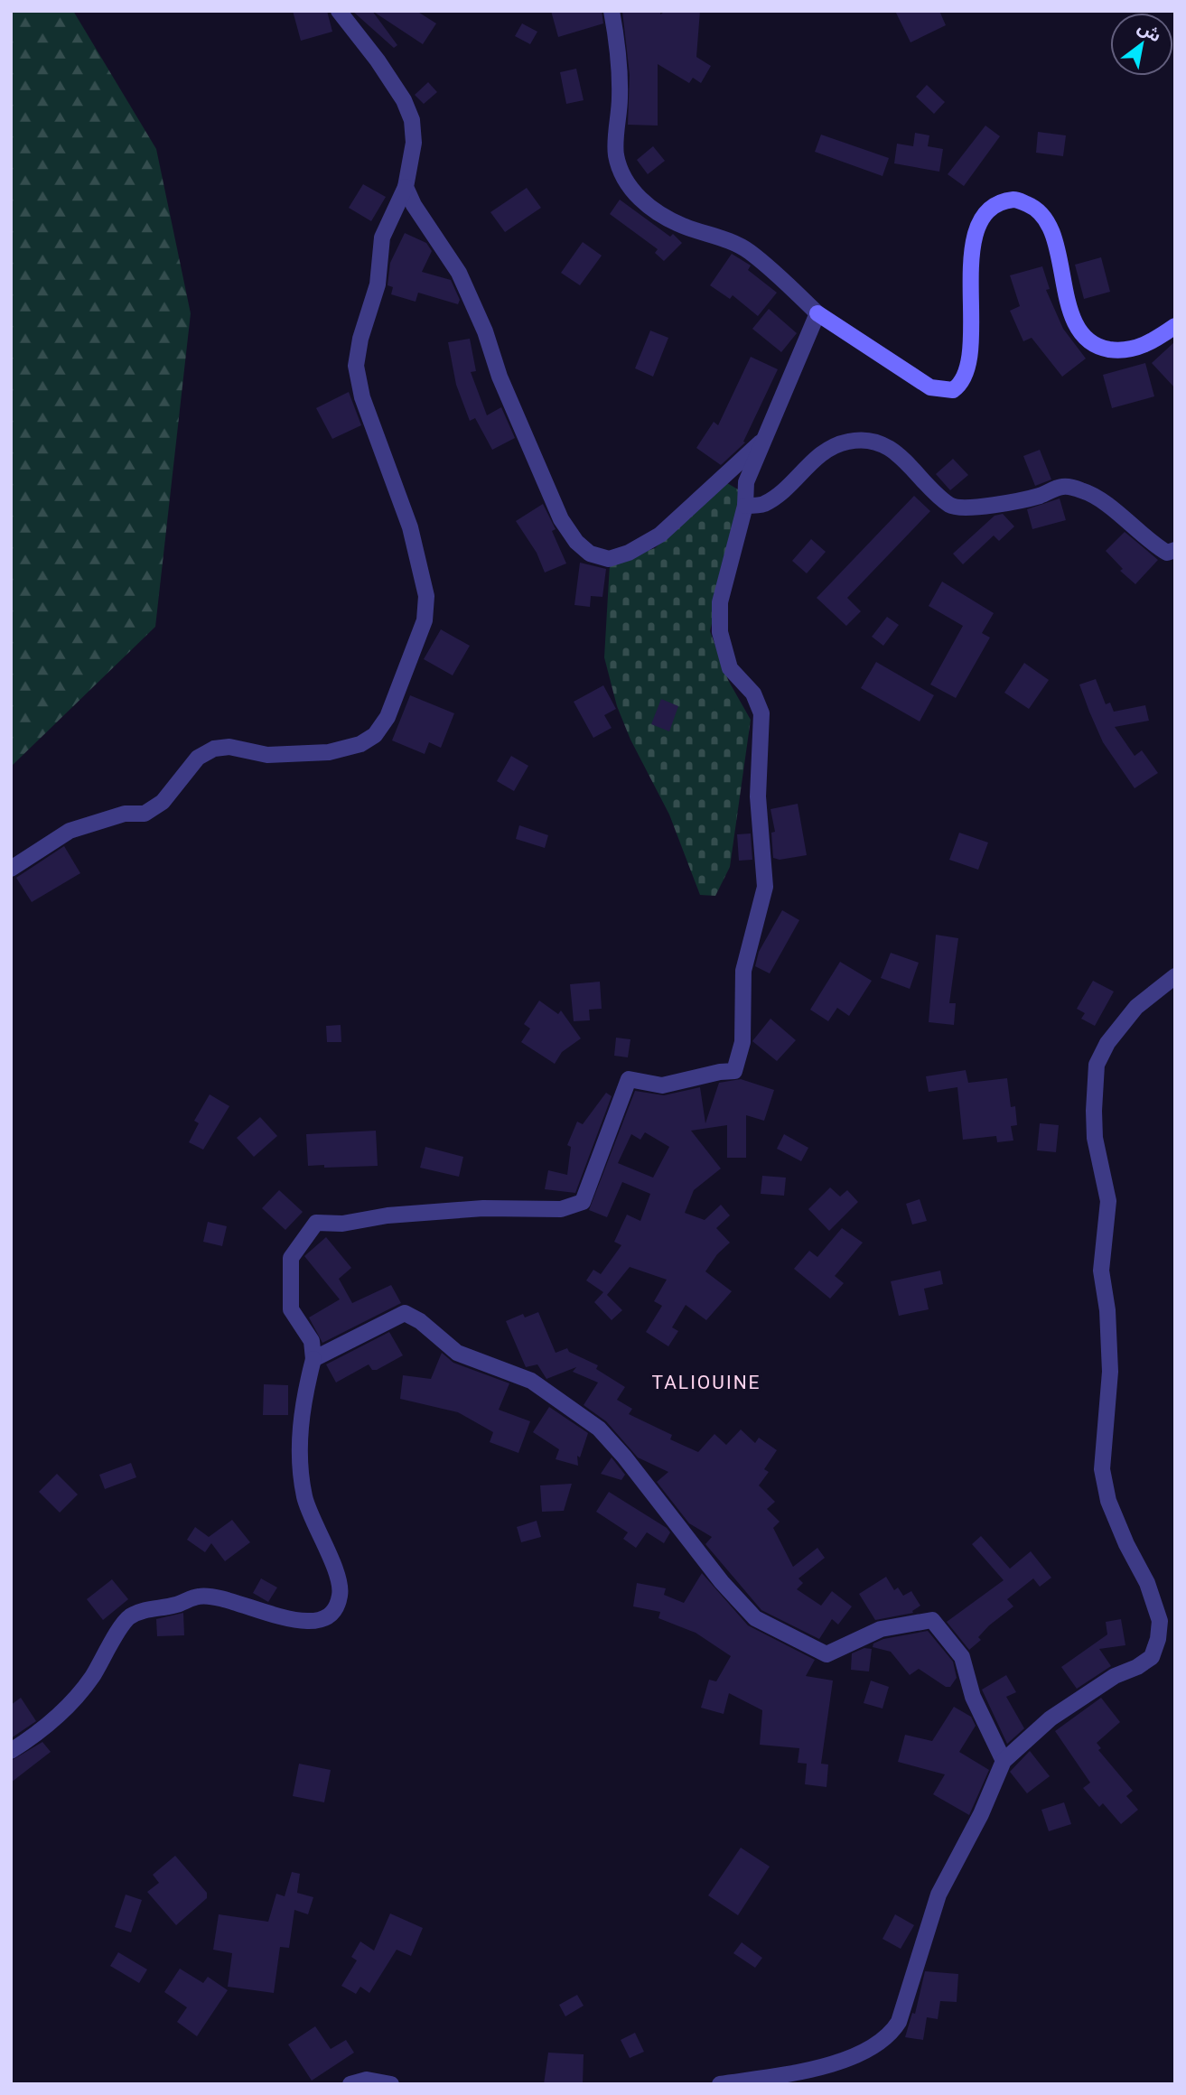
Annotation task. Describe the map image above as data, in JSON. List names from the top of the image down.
{
  "districts": ["TALIOUINE"],
  "north": "top right"
}
